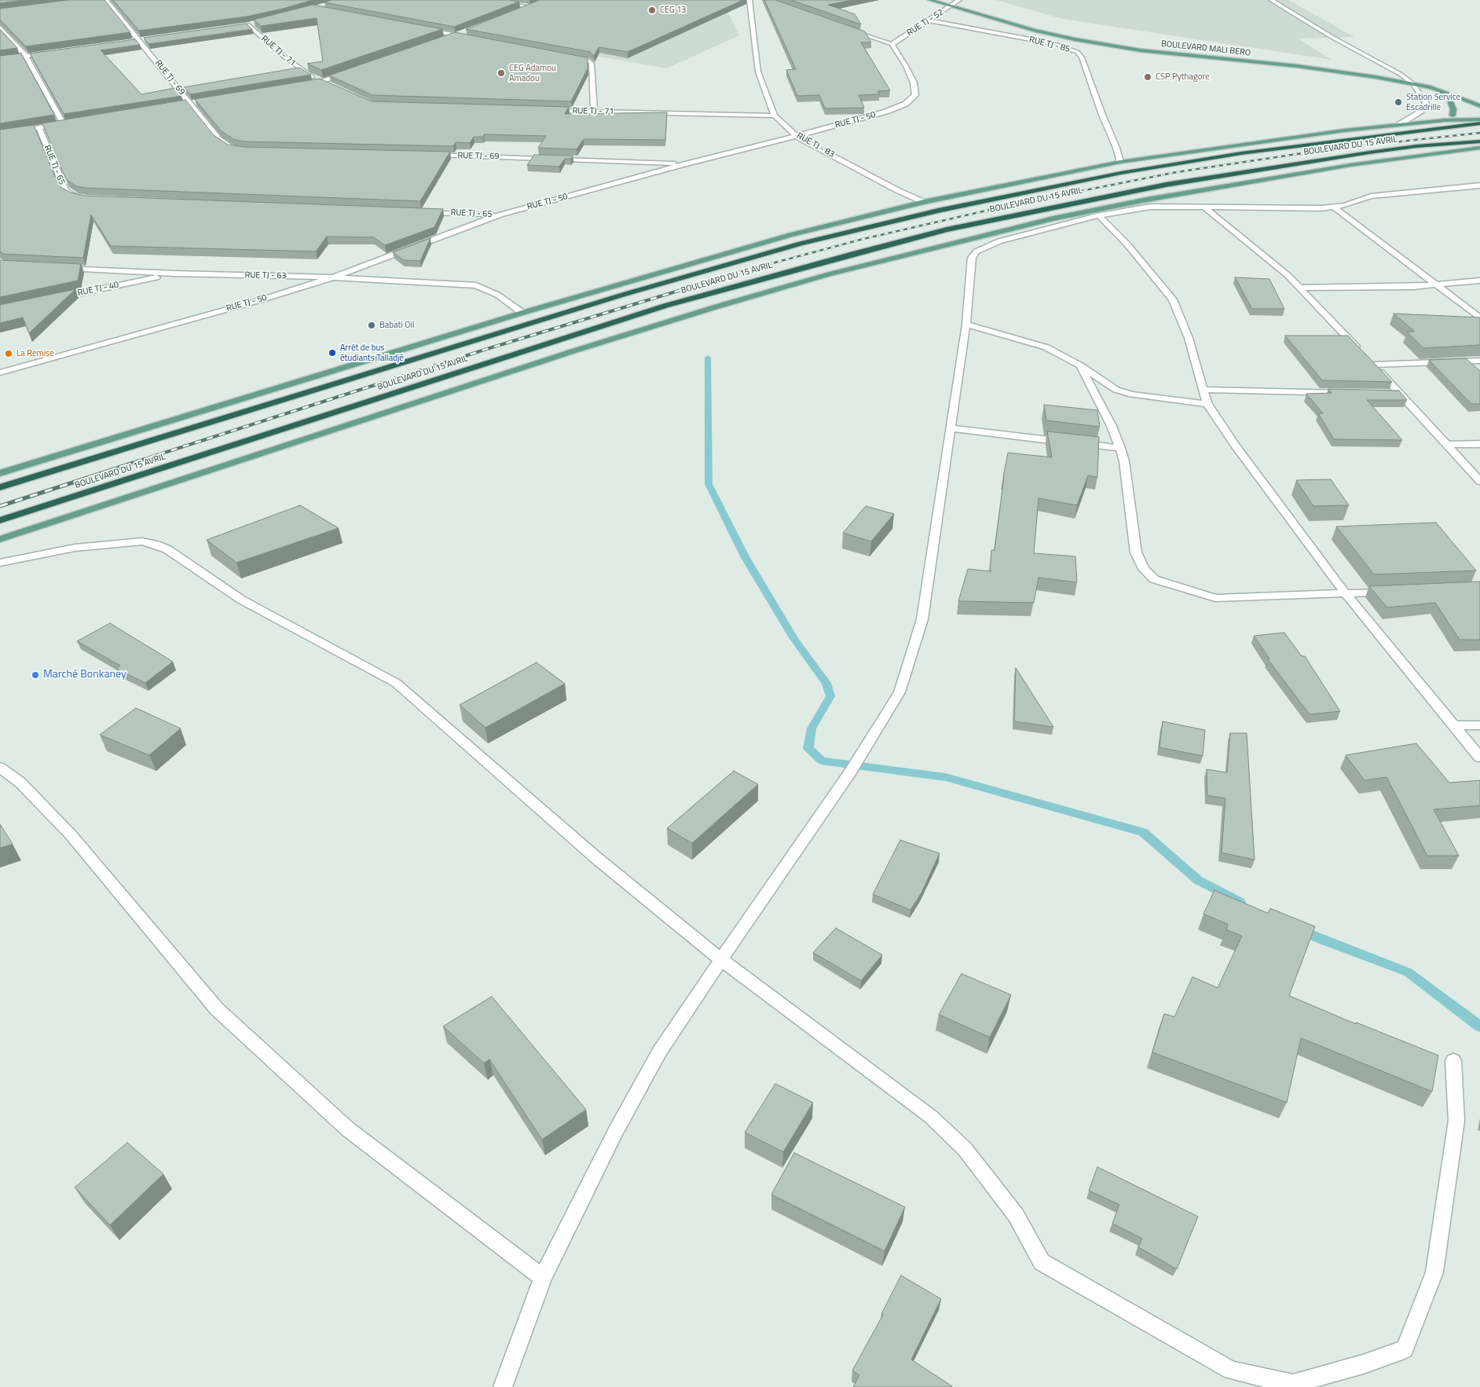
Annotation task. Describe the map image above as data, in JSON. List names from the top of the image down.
{
  "streets": {
    "highway": ["BOULEVARD DU 15 AVRIL"],
    "main road": ["BOULEVARD MALI BERO"],
    "street": [
      "RUE TJ - 52",
      "RUE TJ - 85",
      "RUE TJ - 71",
      "RUE TJ - 69",
      "RUE TJ - 50",
      "RUE TJ - 83",
      "RUE TJ - 65",
      "RUE TJ - 63",
      "RUE TJ - 40"
    ]
  },
  "crossings": [
    ["RUE TJ - 52", "RUE TJ - 85"],
    ["RUE TJ - 52", "BOULEVARD MALI BERO"],
    ["RUE TJ - 52", "RUE TJ - 50"],
    ["RUE TJ - 85", "BOULEVARD DU 15 AVRIL"],
    ["RUE TJ - 71", "RUE TJ - 83"],
    ["RUE TJ - 69", "RUE TJ - 50"],
    ["RUE TJ - 50", "RUE TJ - 83"],
    ["RUE TJ - 50", "RUE TJ - 65"],
    ["RUE TJ - 50", "RUE TJ - 63"],
    ["RUE TJ - 83", "BOULEVARD DU 15 AVRIL"],
    ["BOULEVARD DU 15 AVRIL", "RUE TJ - 63"],
    ["RUE TJ - 63", "RUE TJ - 40"]
  ],
  "places": [
    "CEG 13",
    "CEG Adamou Amadou",
    "CSP Pythagore",
    "Station Service Escadrille",
    "Babati Oil",
    "Arrêt de bus étudiants Talladjé",
    "La Remise",
    "Marché Bonkaney"
  ]
}
